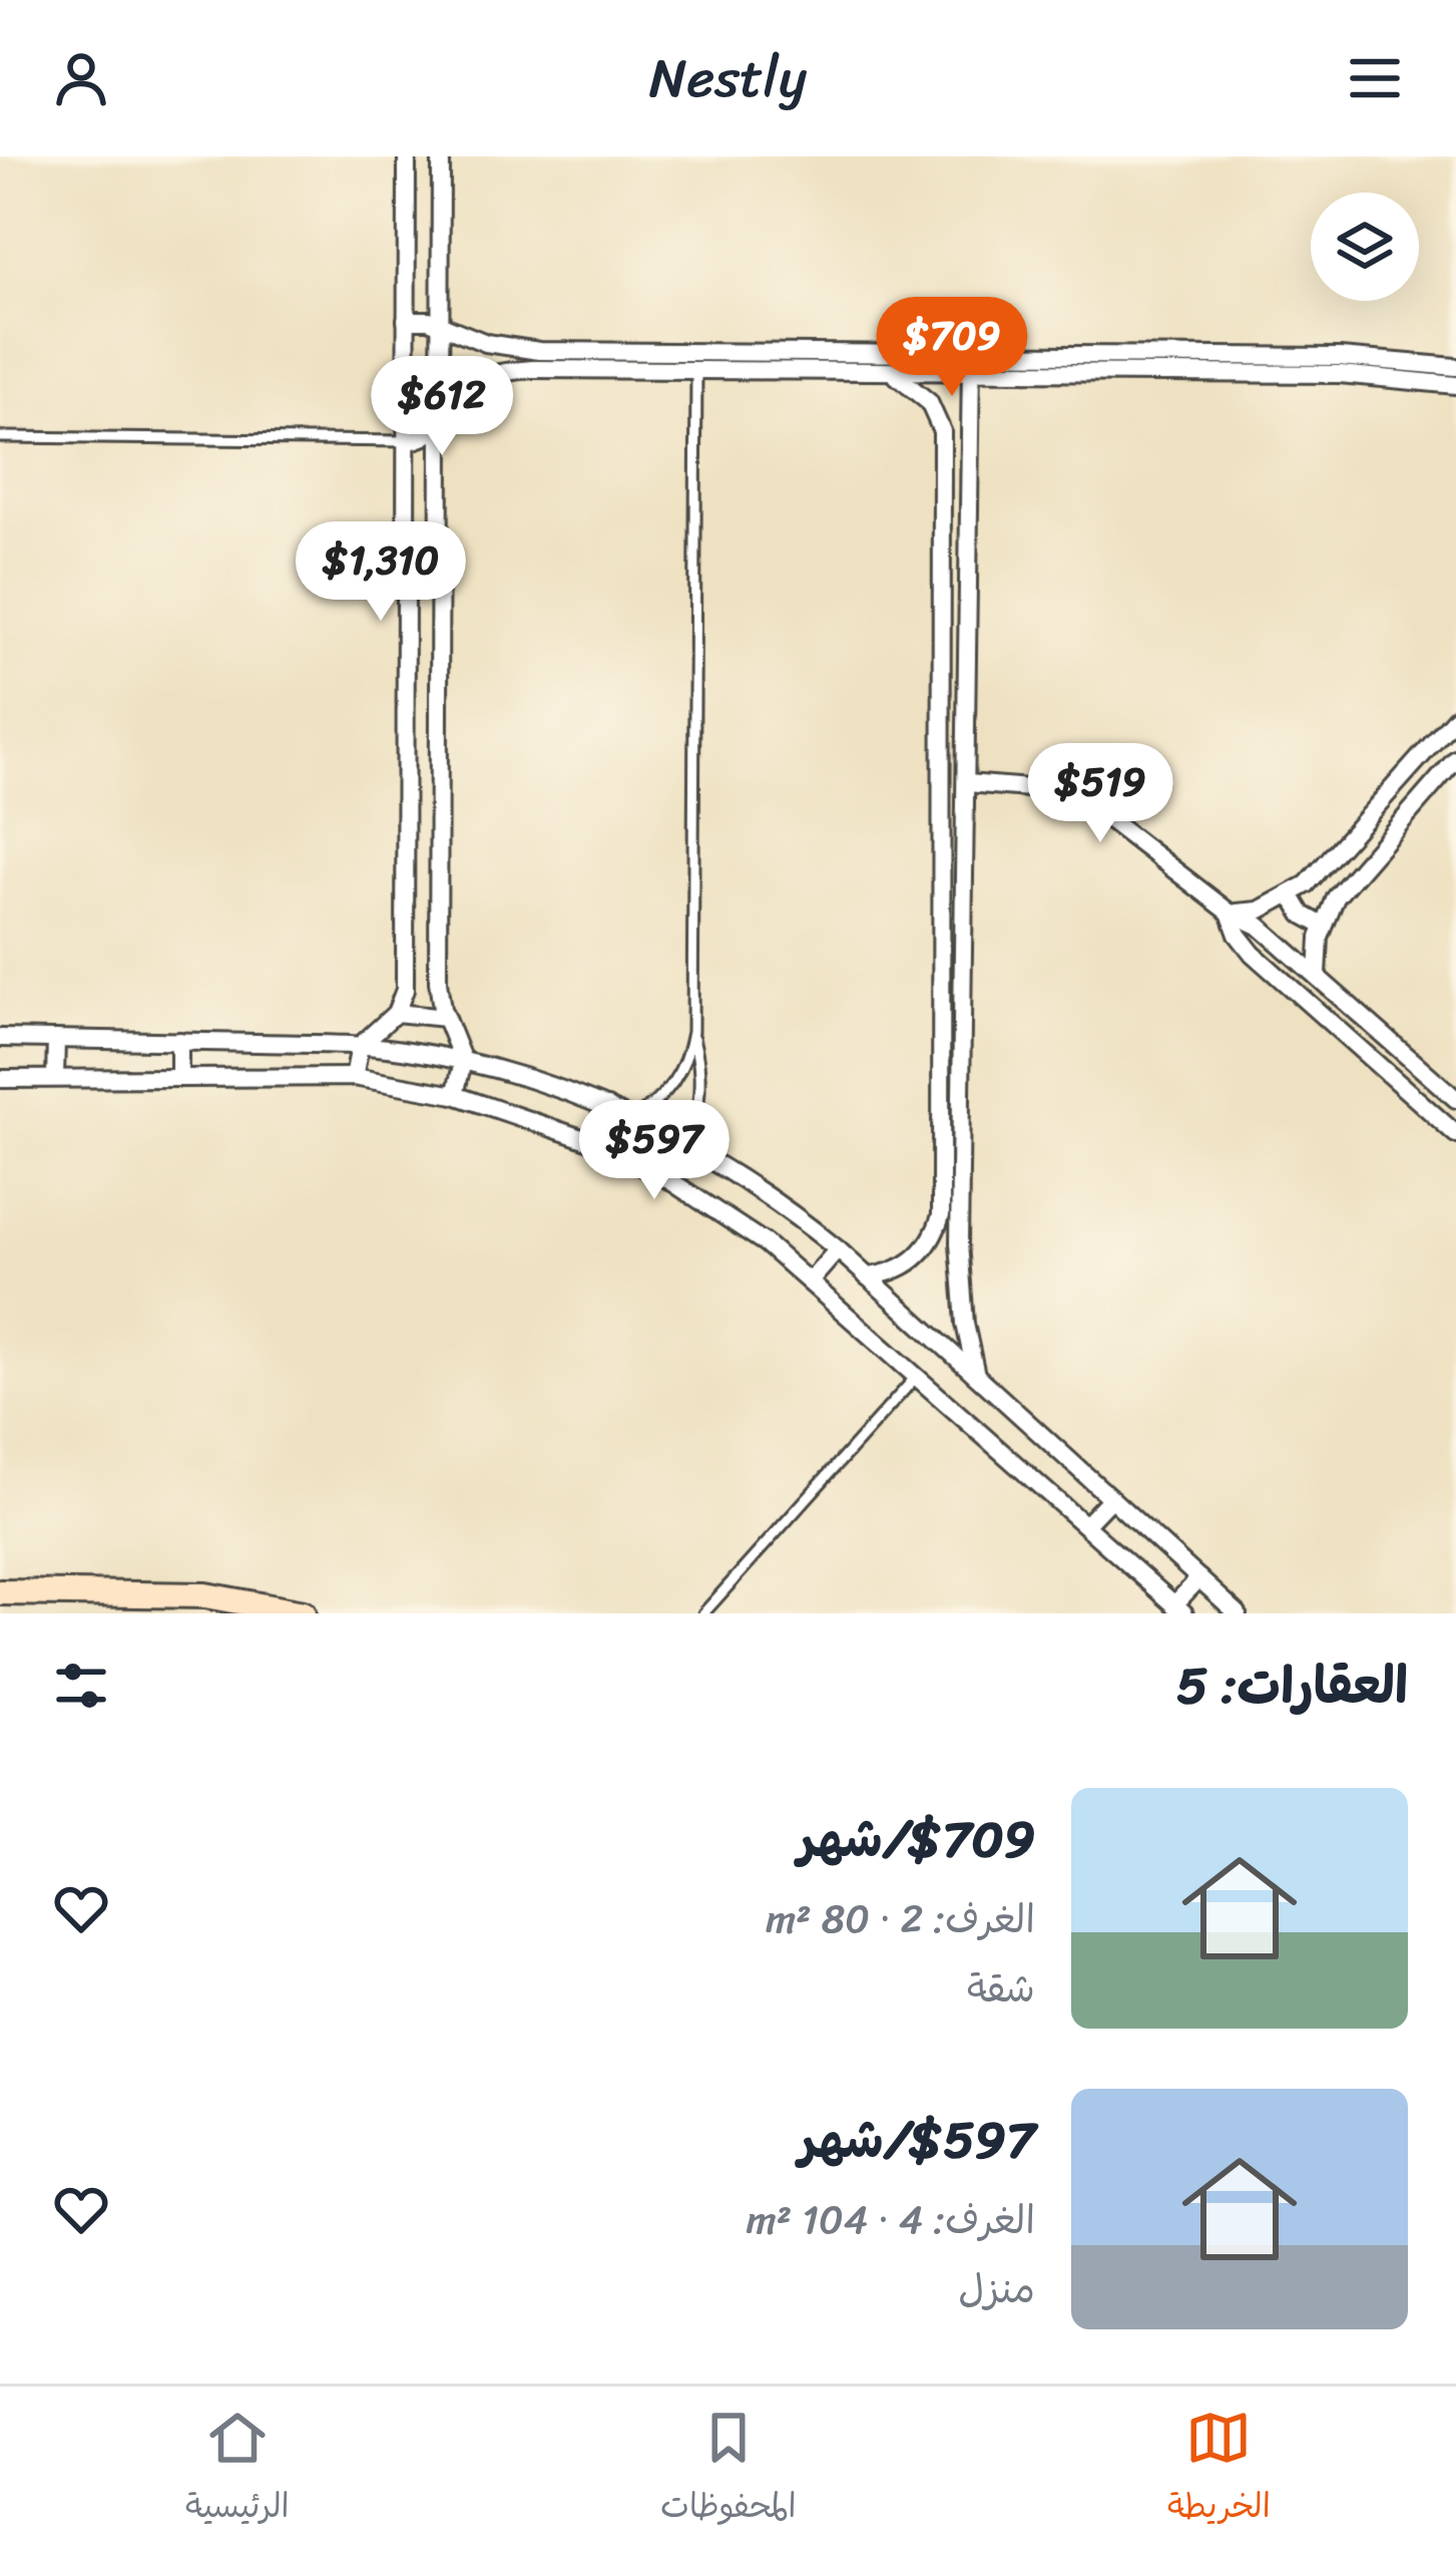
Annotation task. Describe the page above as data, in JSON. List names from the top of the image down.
{
  "page": {
    "header": "Nestly",
    "price": [
      "$709",
      "$612",
      "$1,310",
      "$519",
      "$597"
    ],
    "heading": "العقارات: 5",
    "list": [
      {
        "name": "$709/شهر",
        "note": "الغرف: 2 · 80 m² · شقة"
      },
      {
        "name": "$597/شهر",
        "note": "الغرف: 4 · 104 m² · منزل"
      }
    ],
    "tabs": ["الخريطة", "المحفوظات", "الرئيسية"]
  }
}
